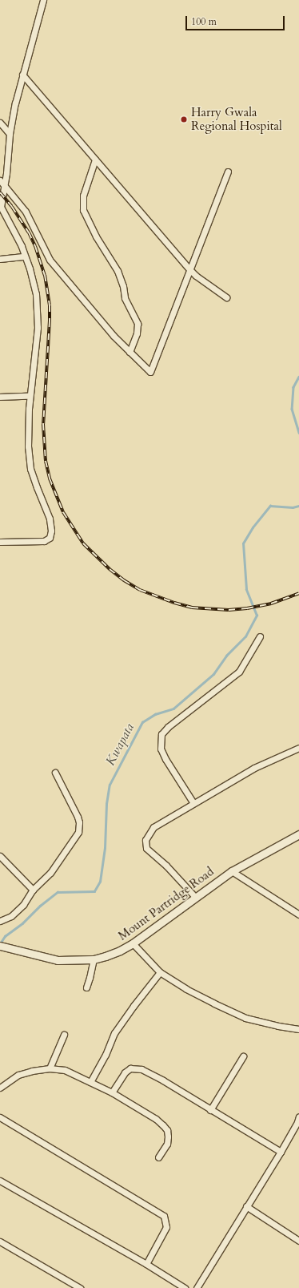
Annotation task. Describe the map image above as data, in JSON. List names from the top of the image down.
{
  "streets": {
    "street": ["Mount Partridge Road"]
  },
  "water": ["Kwapata"],
  "places": ["Harry Gwala Regional Hospital"],
  "scale_bar": "100 m"
}
